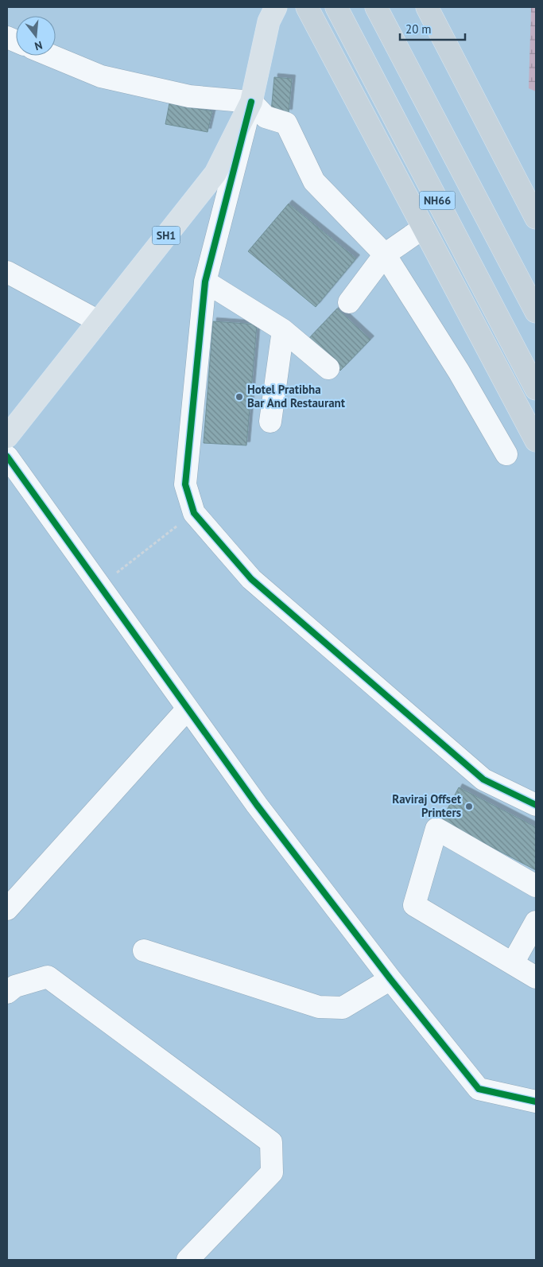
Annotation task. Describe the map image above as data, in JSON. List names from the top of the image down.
{
  "streets": {
    "highway": ["NH66"],
    "main road": ["SH1"]
  },
  "places": ["Hotel Pratibha Bar And Restaurant", "Raviraj Offset Printers"],
  "scale_bar": "20 m",
  "north": "bottom"
}
